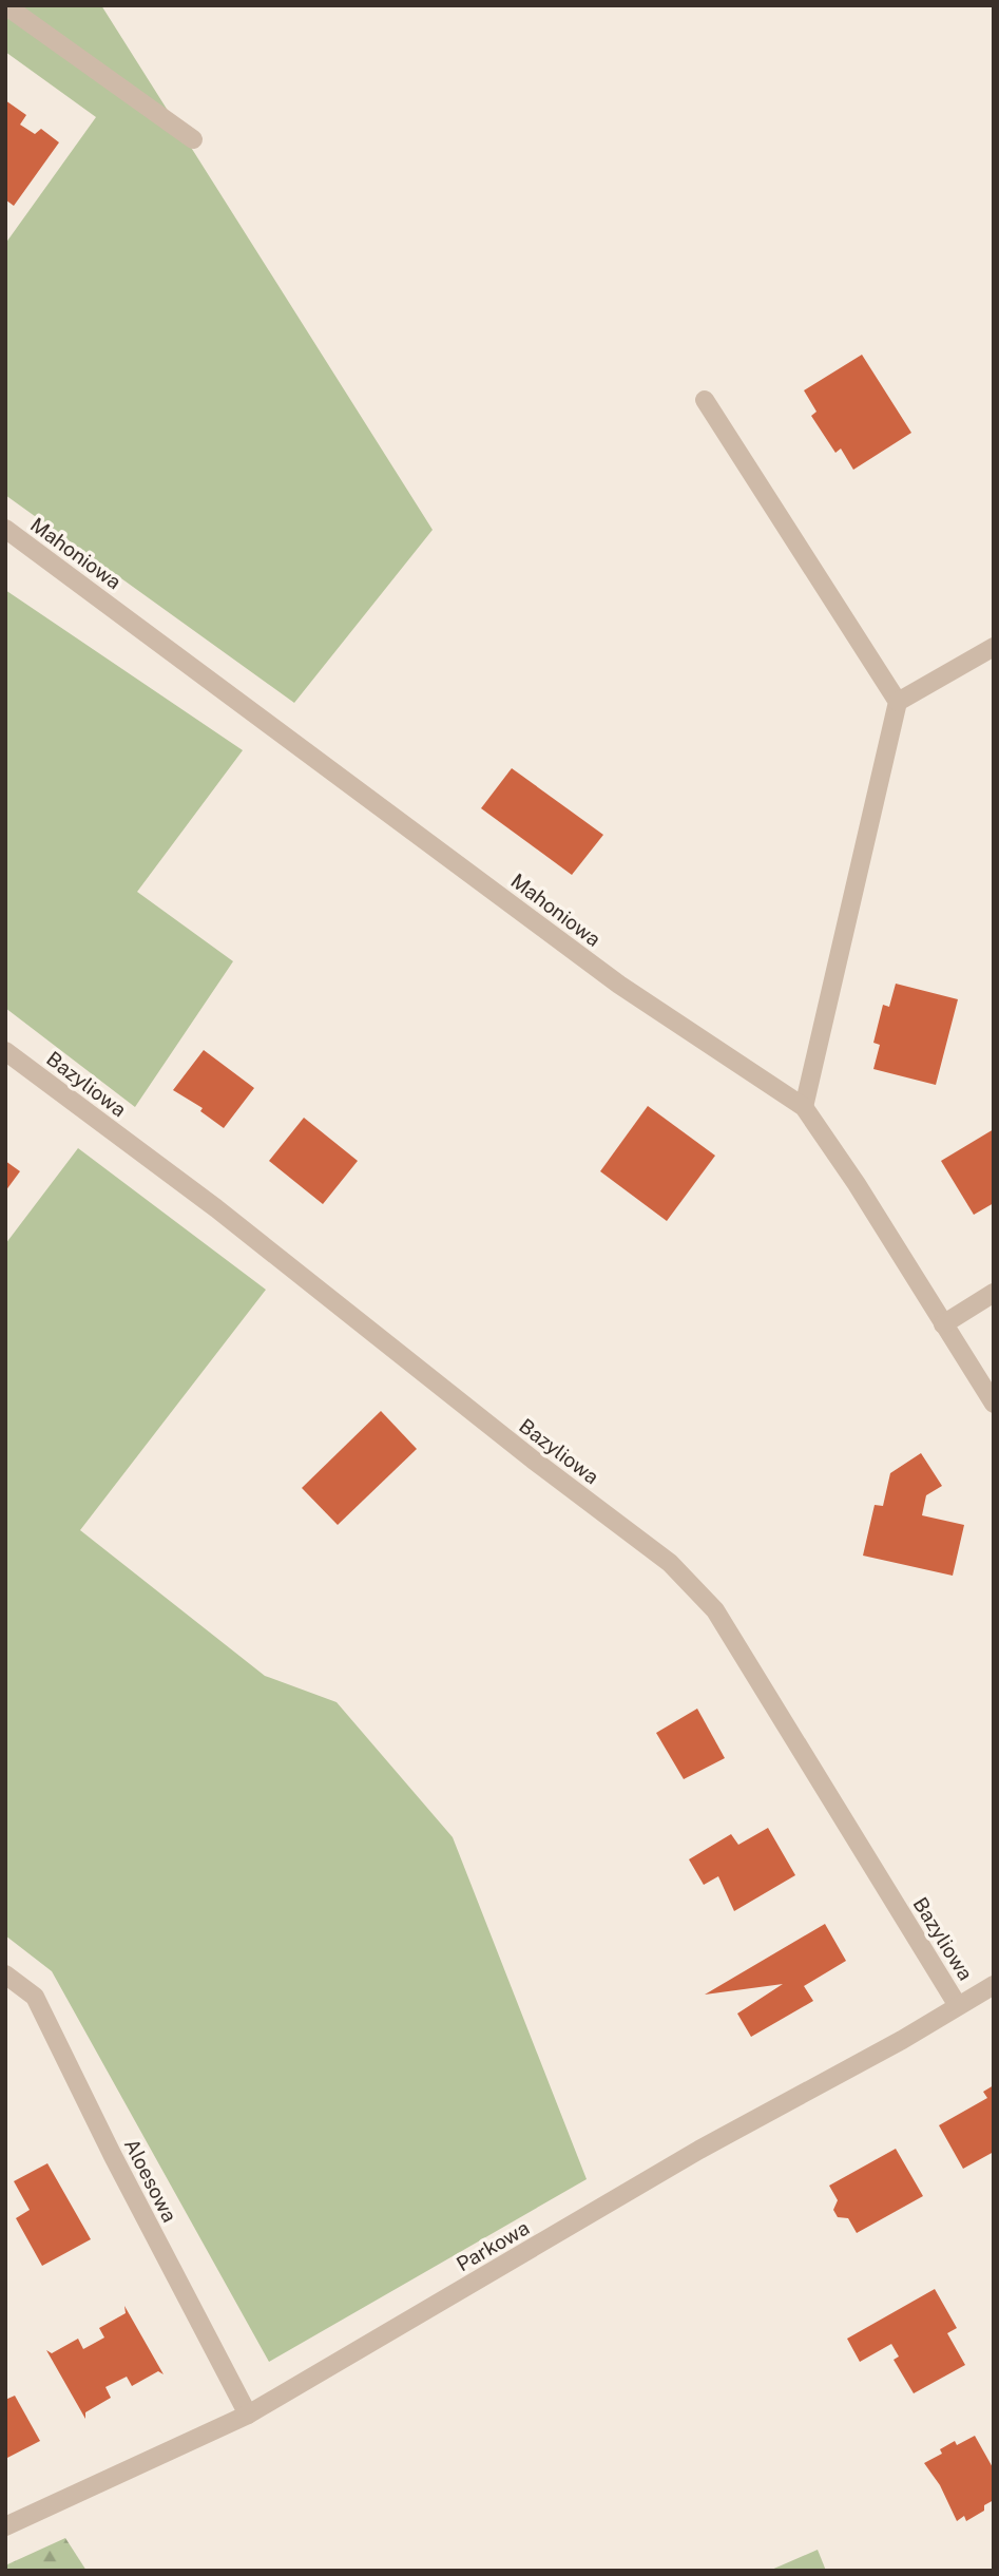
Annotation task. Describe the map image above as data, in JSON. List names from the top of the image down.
{
  "streets": {
    "street": [
      "Mahoniowa",
      "Bazyliowa",
      "Aloesowa",
      "Parkowa"
    ]
  },
  "crossings": [
    ["Bazyliowa", "Parkowa"],
    ["Aloesowa", "Parkowa"]
  ]
}
